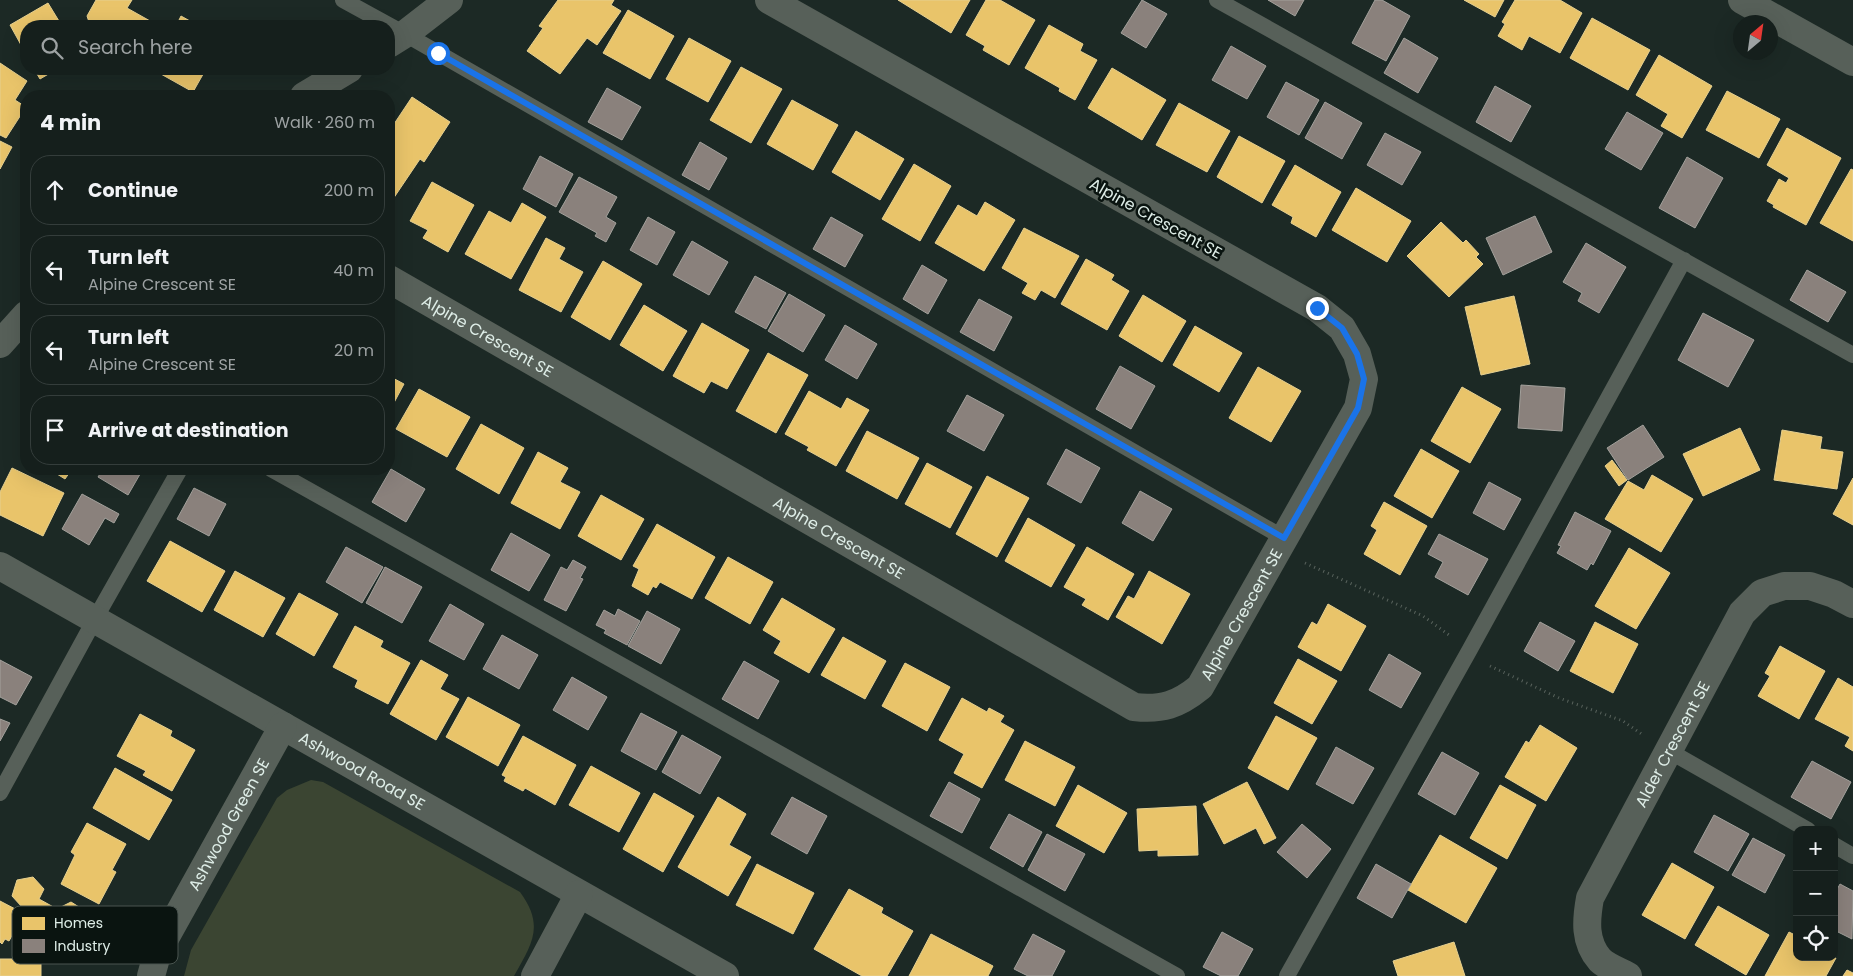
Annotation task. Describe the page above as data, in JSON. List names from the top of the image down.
{
  "streets": {
    "street": [
      "Alpine Crescent SE",
      "Alder Crescent SE",
      "Ashwood Road SE",
      "Ashwood Green SE"
    ]
  },
  "crossings": [
    ["Ashwood Road SE", "Ashwood Green SE"]
  ],
  "legend": ["Homes", "Industry"],
  "north": "top right",
  "page": {
    "search": "Search here",
    "heading": ["4 min", "Walk · 260 m"],
    "list": [
      ["Continue", "200 m"],
      ["Turn left", "Alpine Crescent SE", "40 m"],
      ["Turn left", "Alpine Crescent SE", "20 m"],
      "Arrive at destination"
    ],
    "map_buttons": ["+", "−"]
  }
}
